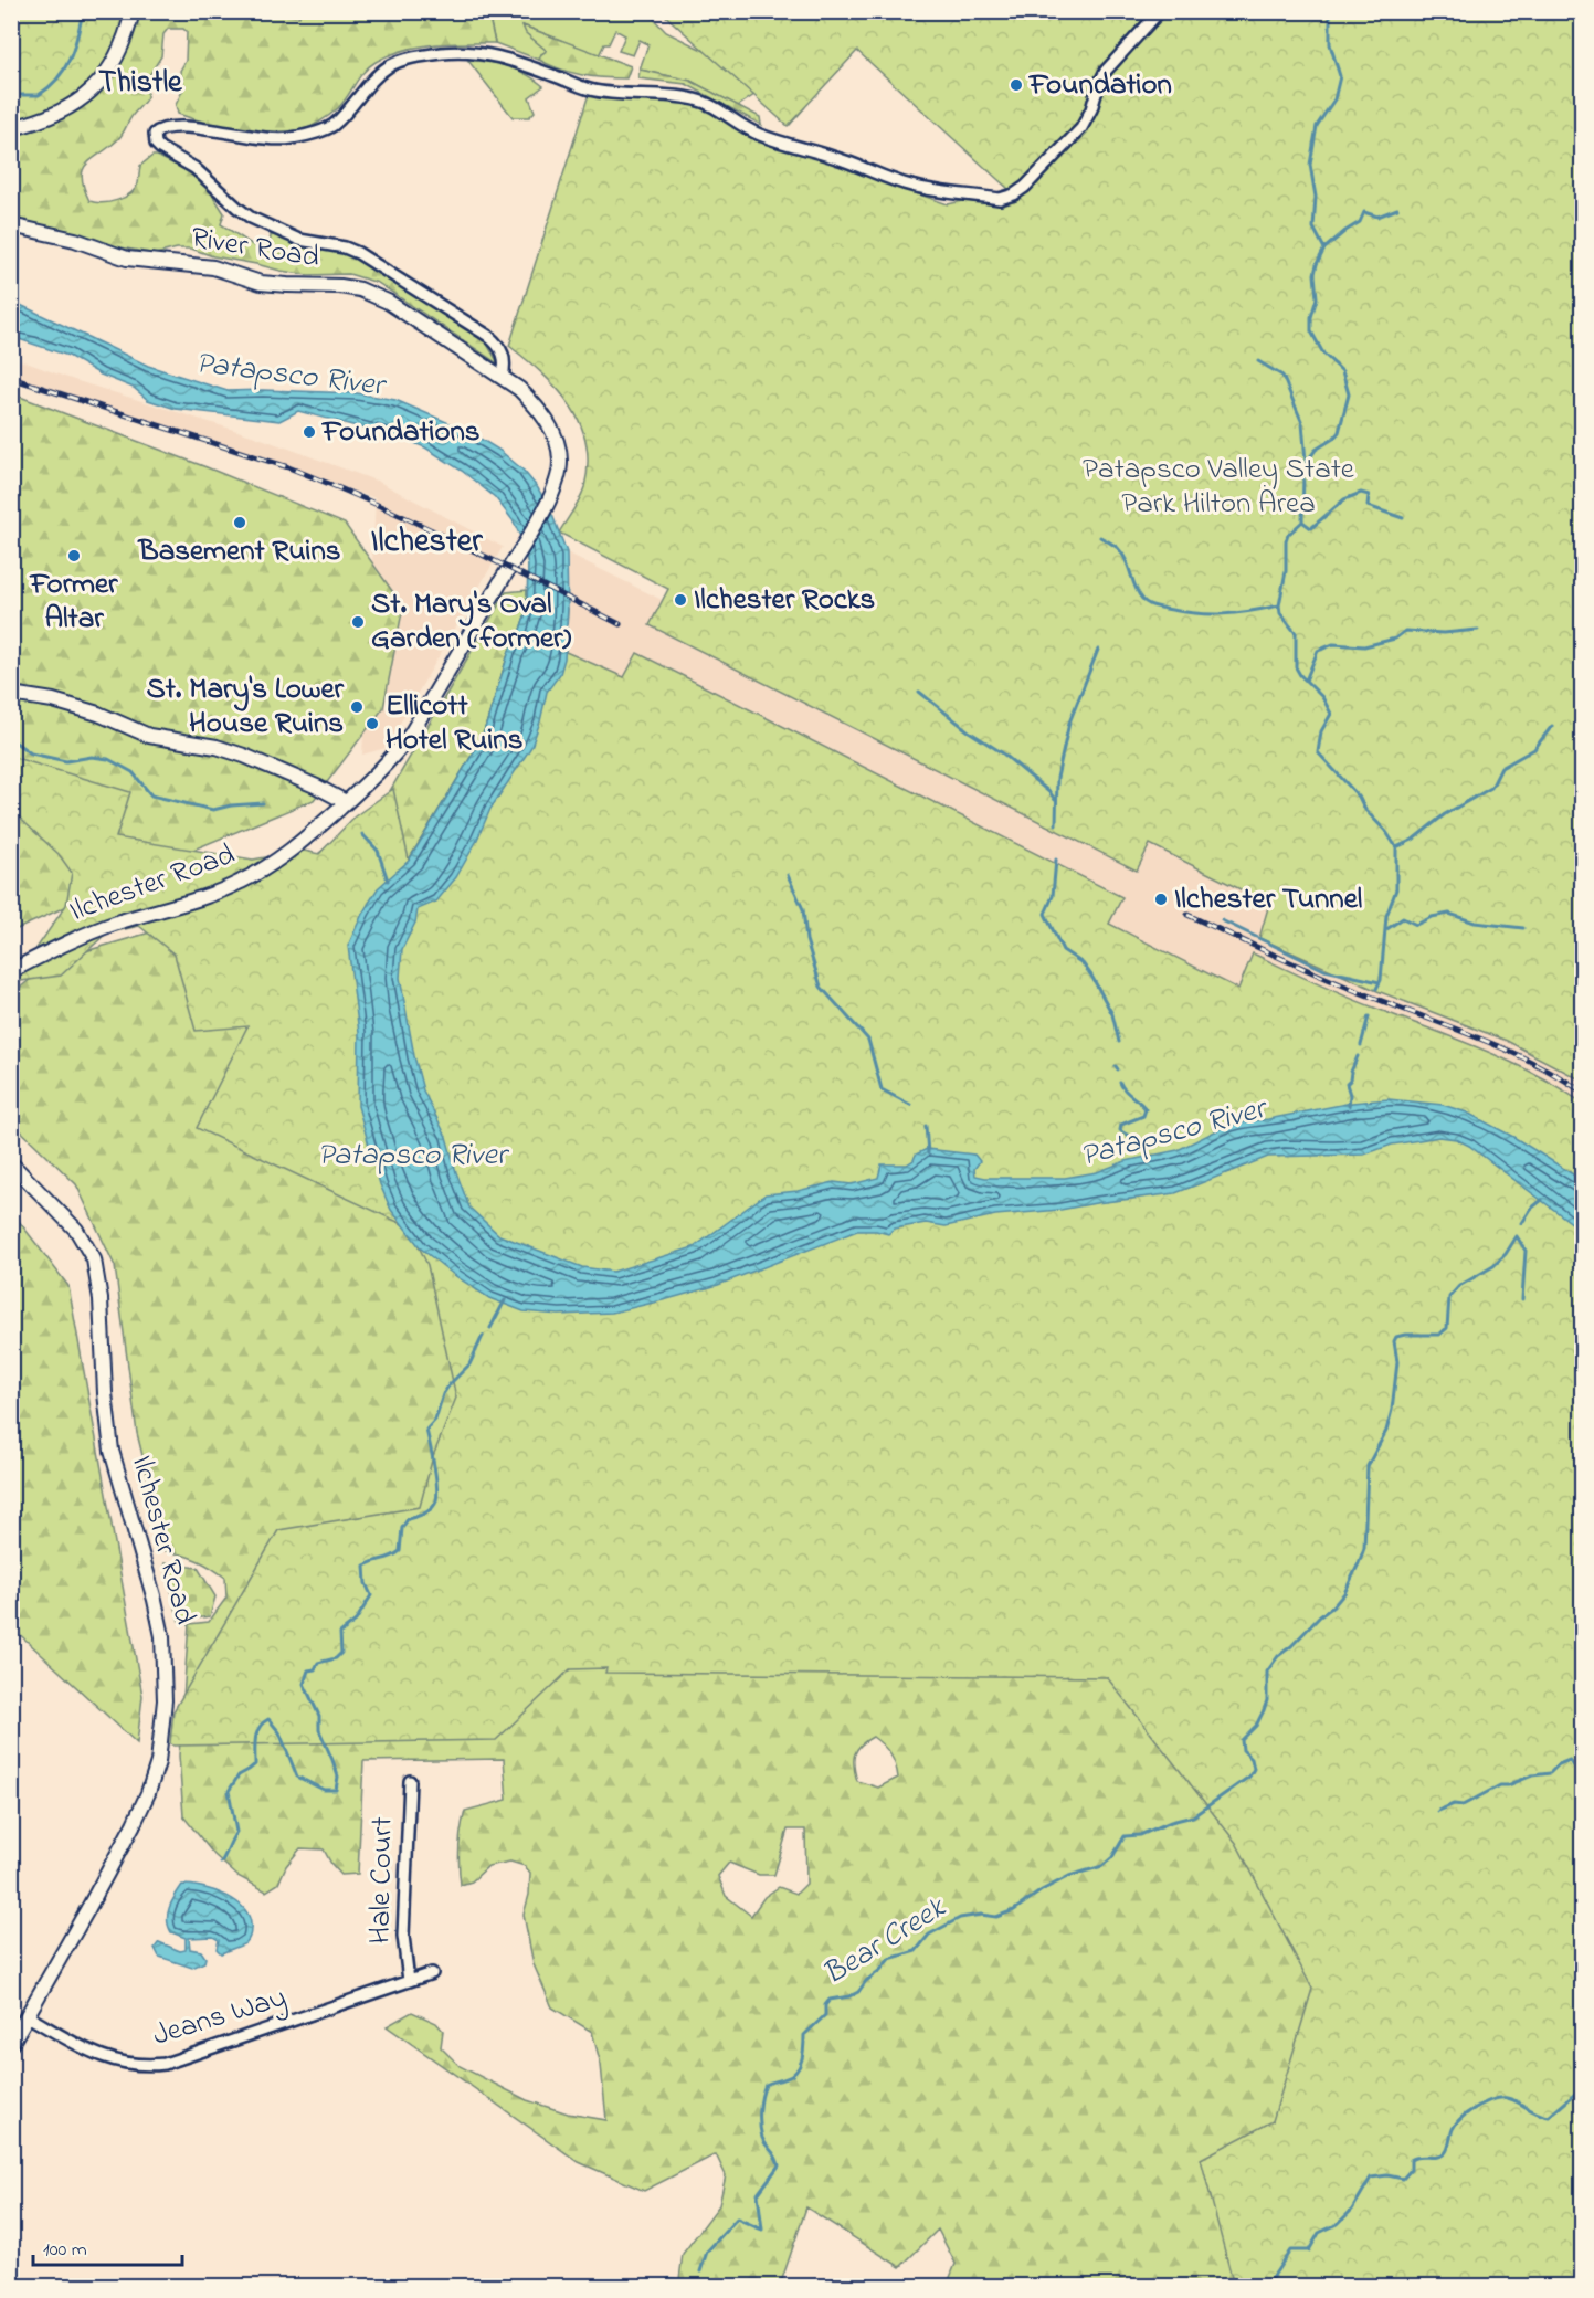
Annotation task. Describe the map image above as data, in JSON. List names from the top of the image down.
{
  "streets": {
    "street": [
      "River Road",
      "Ilchester Road",
      "Hale Court",
      "Jeans Way"
    ]
  },
  "crossings": [
    ["River Road", "Ilchester Road"],
    ["Ilchester Road", "Jeans Way"],
    ["Hale Court", "Jeans Way"]
  ],
  "districts": ["Thistle", "Ilchester"],
  "water": ["Patapsco River", "Bear Creek"],
  "parks": ["Patapsco Valley State Park Hilton Area"],
  "places": [
    "Foundation",
    "Foundations",
    "Basement Ruins",
    "Former Altar",
    "Ilchester Rocks",
    "St. Mary's Oval Garden (former)",
    "St. Mary's Lower House Ruins",
    "Ellicott Hotel Ruins",
    "Ilchester Tunnel"
  ],
  "scale_bar": "100 m"
}
